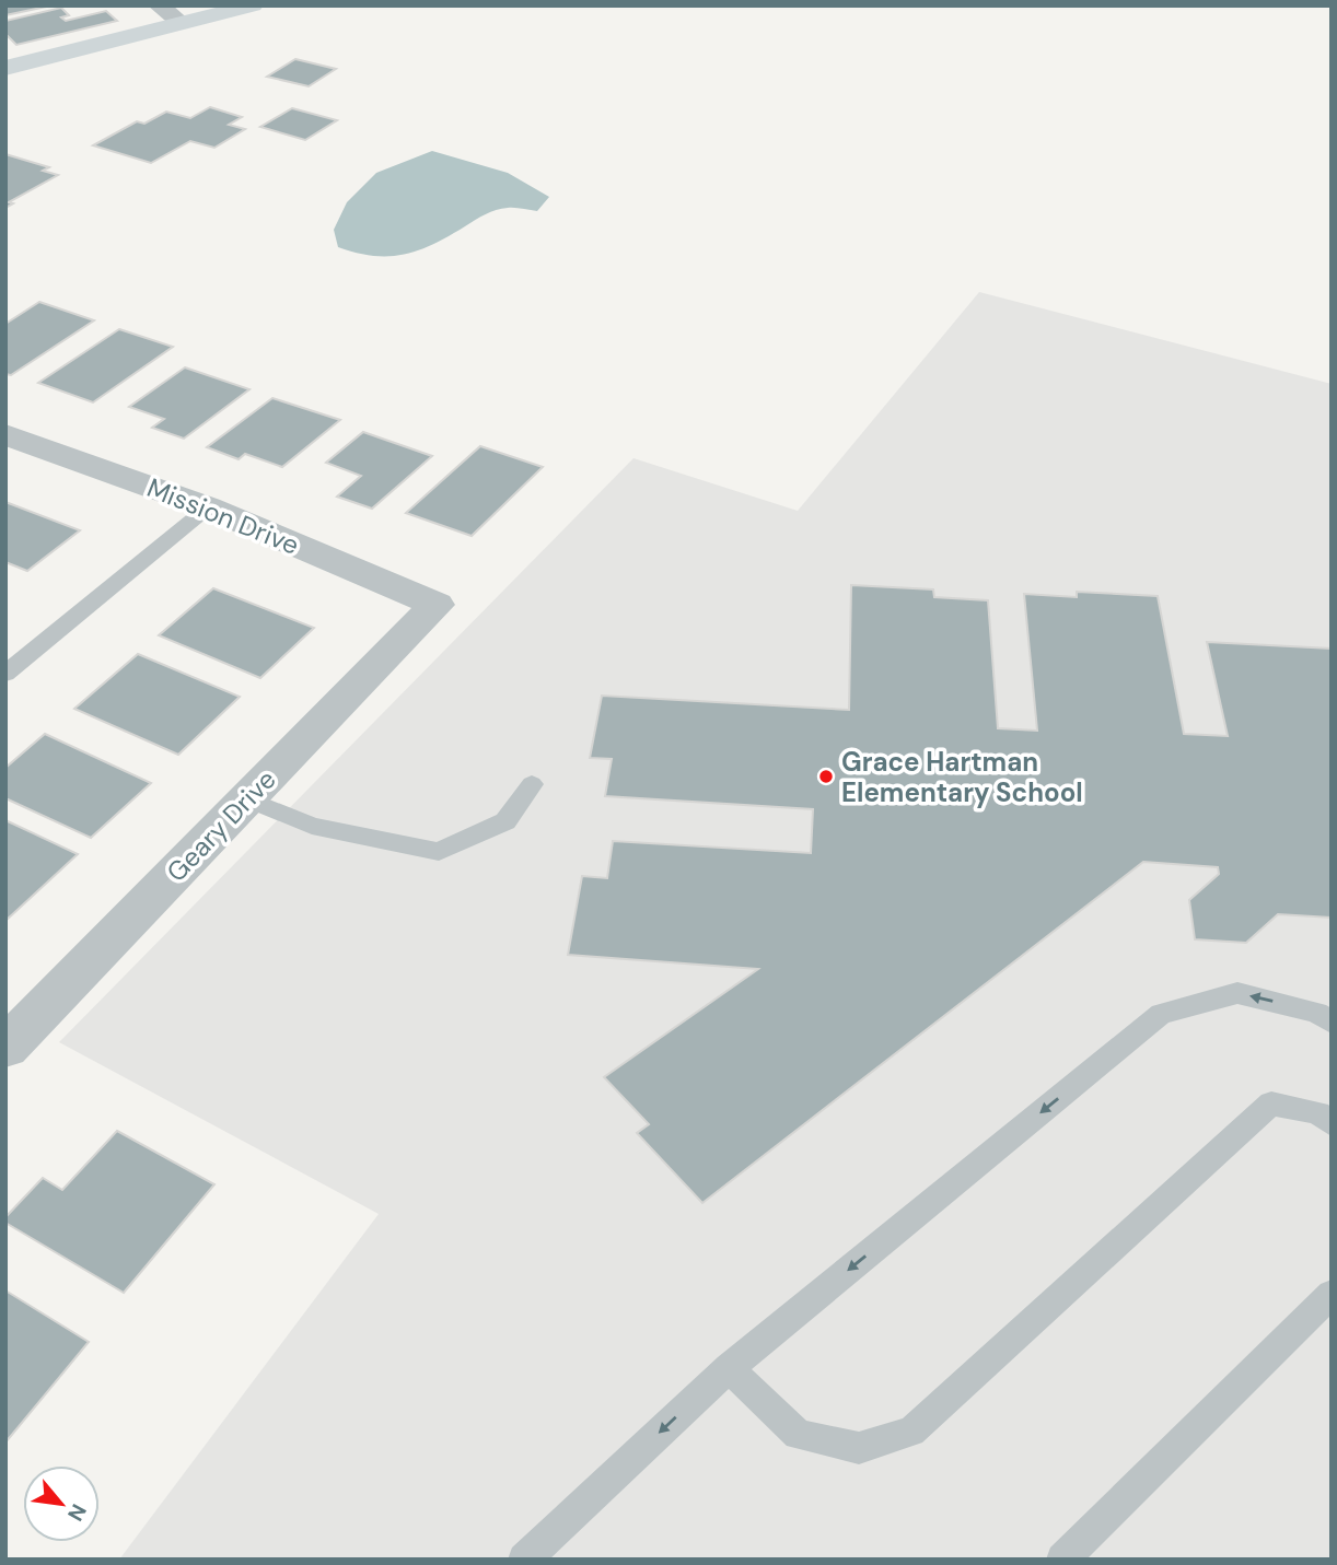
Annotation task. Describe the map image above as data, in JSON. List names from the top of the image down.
{
  "streets": {
    "street": ["Mission Drive", "Geary Drive"]
  },
  "crossings": [
    ["Mission Drive", "Geary Drive"]
  ],
  "places": ["Grace Hartman Elementary School"],
  "north": "bottom right"
}
